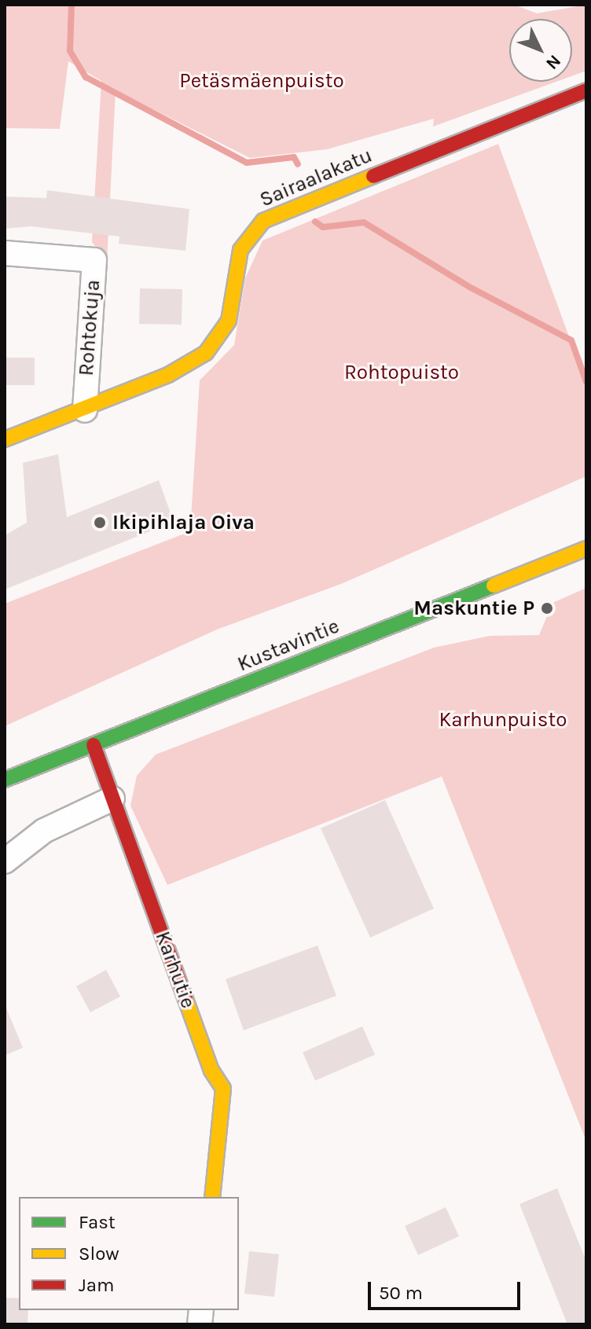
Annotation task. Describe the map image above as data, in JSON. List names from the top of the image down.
{
  "streets": {
    "street": [
      "Sairaalakatu",
      "Rohtokuja",
      "Kustavintie",
      "Karhutie"
    ]
  },
  "crossings": [
    ["Sairaalakatu", "Rohtokuja"],
    ["Kustavintie", "Karhutie"]
  ],
  "parks": ["Petäsmäenpuisto", "Rohtopuisto", "Karhunpuisto"],
  "places": ["Ikipihlaja Oiva", "Maskuntie P"],
  "legend": ["Fast", "Slow", "Jam"],
  "scale_bar": "50 m",
  "north": "bottom right"
}
